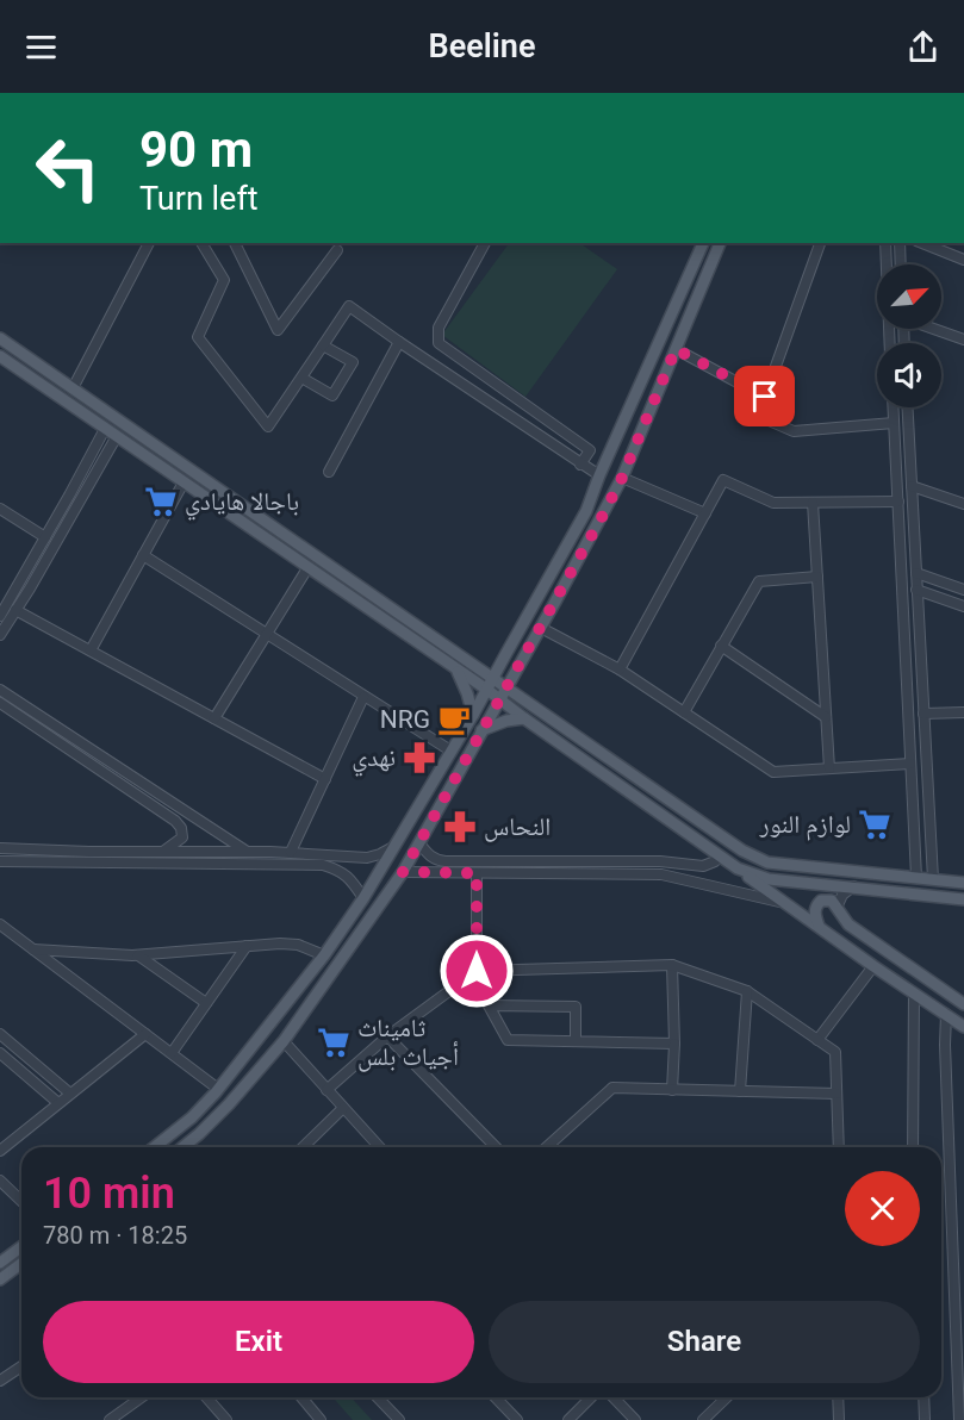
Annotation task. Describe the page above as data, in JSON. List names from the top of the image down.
{
  "places": {
    "supermarket": ["باجالا هايادي", "لوازم النور", "ثاميناث أجياث بلس"],
    "cafe": ["NRG"],
    "pharmacy": ["نهدي", "النحاس"]
  },
  "north": "top right",
  "page": {
    "header": "Beeline",
    "turn": ["90 m", "Turn left"],
    "heading": ["10 min", "780 m · 18:25"],
    "buttons": ["Exit", "Share"]
  }
}
